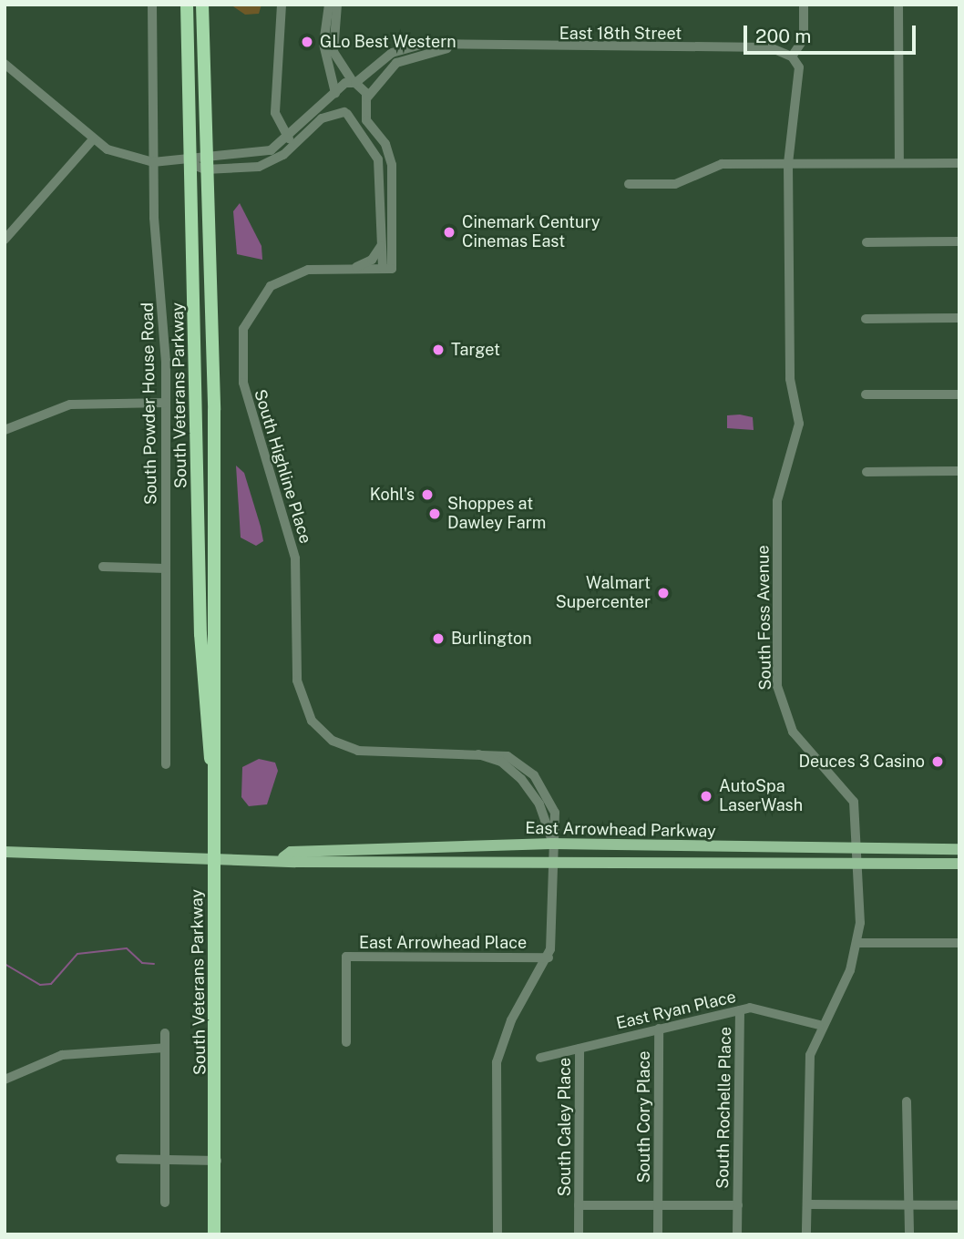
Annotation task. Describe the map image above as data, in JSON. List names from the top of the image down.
{
  "streets": {
    "highway": ["South Veterans Parkway"],
    "main road": ["East Arrowhead Parkway"],
    "street": [
      "East 18th Street",
      "South Powder House Road",
      "South Highline Place",
      "South Foss Avenue",
      "East Arrowhead Place",
      "East Ryan Place",
      "South Rochelle Place",
      "South Cory Place",
      "South Caley Place"
    ]
  },
  "crossings": [
    ["East 18th Street", "South Veterans Parkway"],
    ["East 18th Street", "South Foss Avenue"],
    ["South Veterans Parkway", "East Arrowhead Parkway"],
    ["South Highline Place", "East Arrowhead Parkway"],
    ["South Foss Avenue", "East Arrowhead Parkway"],
    ["South Foss Avenue", "East Ryan Place"],
    ["East Ryan Place", "South Rochelle Place"],
    ["East Ryan Place", "South Cory Place"],
    ["East Ryan Place", "South Caley Place"]
  ],
  "places": [
    "GLo Best Western",
    "Cinemark Century Cinemas East",
    "Target",
    "Kohl's",
    "Shoppes at Dawley Farm",
    "Walmart Supercenter",
    "Burlington",
    "Deuces 3 Casino",
    "AutoSpa LaserWash"
  ],
  "scale_bar": "200 m"
}
